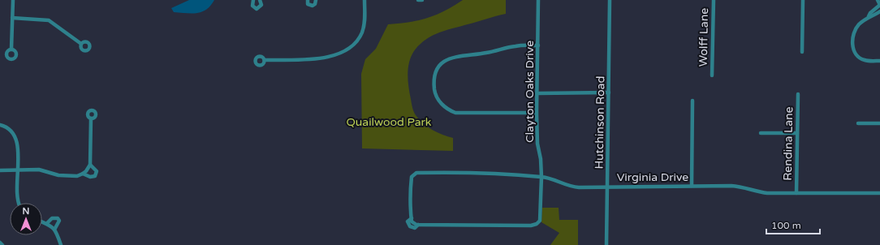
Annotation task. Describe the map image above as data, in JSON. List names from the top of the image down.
{
  "streets": {
    "street": [
      "Wolff Lane",
      "Clayton Oaks Drive",
      "Hutchinson Road",
      "Rendina Lane",
      "Virginia Drive"
    ]
  },
  "crossings": [
    ["Clayton Oaks Drive", "Virginia Drive"],
    ["Hutchinson Road", "Virginia Drive"],
    ["Rendina Lane", "Virginia Drive"]
  ],
  "parks": ["Quailwood Park"],
  "scale_bar": "100 m",
  "north": "top"
}
